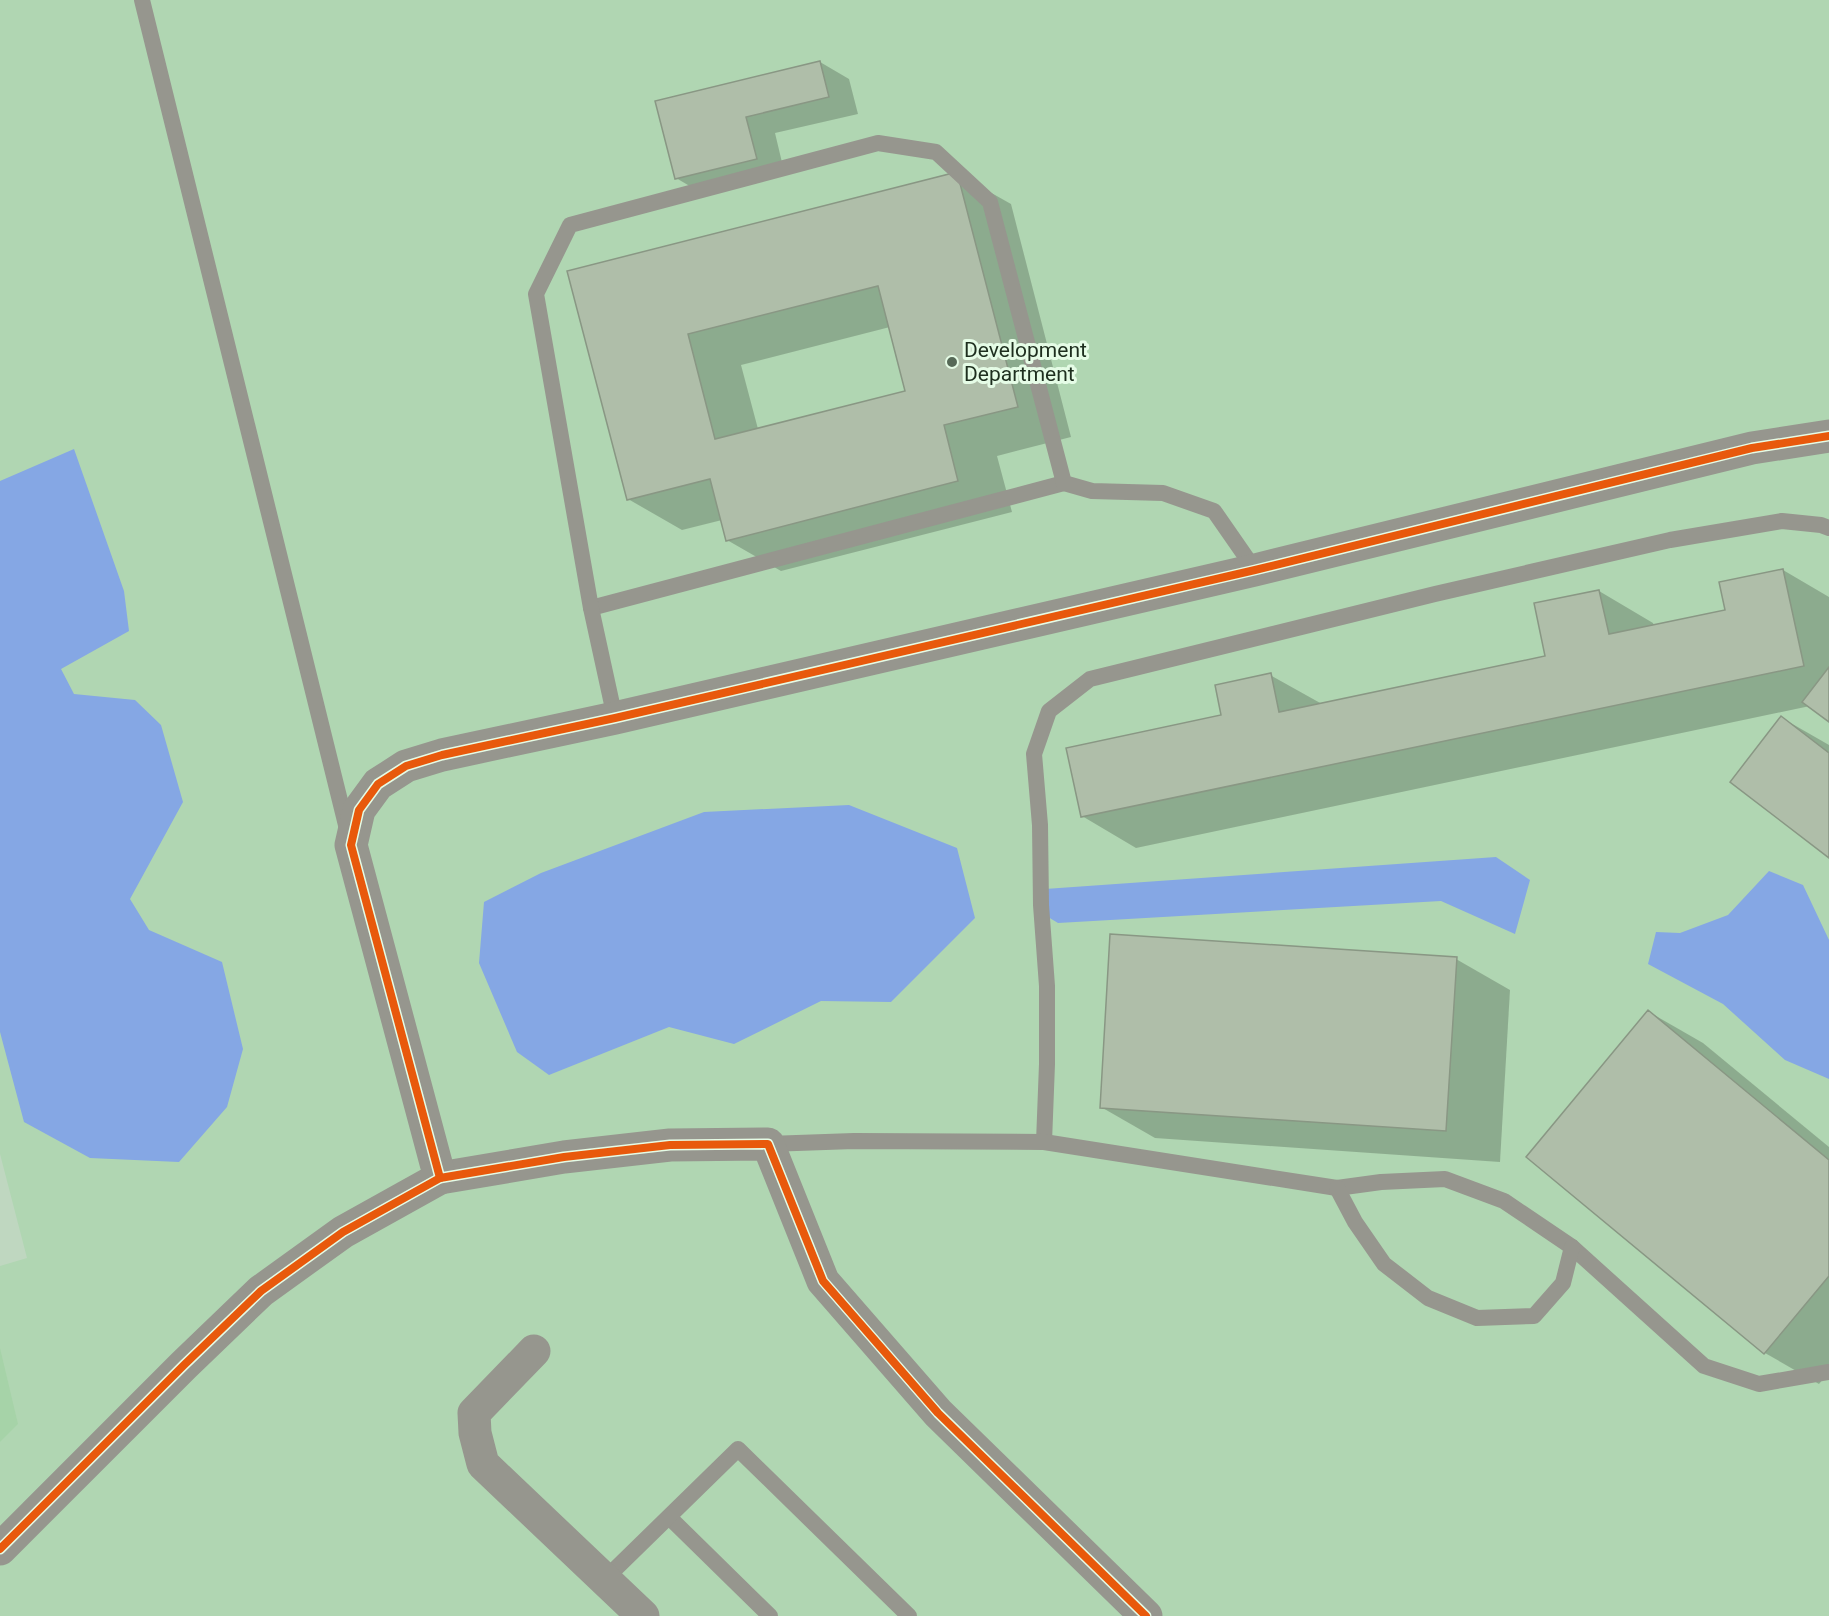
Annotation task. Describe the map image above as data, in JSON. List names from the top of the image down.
{
  "places": ["Development Department"]
}
